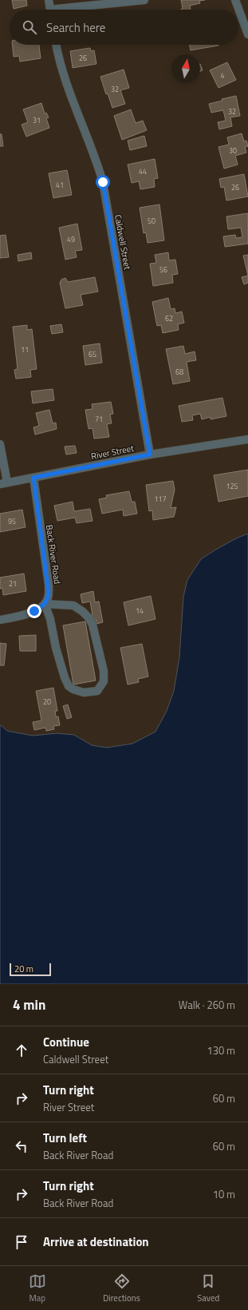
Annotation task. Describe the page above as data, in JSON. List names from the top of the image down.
{
  "streets": {
    "street": ["Caldwell Street", "River Street", "Back River Road"]
  },
  "crossings": [
    ["Caldwell Street", "River Street"],
    ["River Street", "Back River Road"]
  ],
  "house_numbers": [
    "26",
    "4",
    "32",
    "32",
    "31",
    "30",
    "44",
    "41",
    "26",
    "50",
    "49",
    "56",
    "62",
    "11",
    "65",
    "68",
    "71",
    "125",
    "117",
    "95",
    "21",
    "14",
    "20"
  ],
  "scale_bar": "20 m",
  "north": "top",
  "page": {
    "search": "Search here",
    "scale": "20 m",
    "heading": ["4 min", "Walk · 260 m"],
    "list": [
      ["Continue", "Caldwell Street", "130 m"],
      ["Turn right", "River Street", "60 m"],
      ["Turn left", "Back River Road", "60 m"],
      ["Turn right", "Back River Road", "10 m"],
      "Arrive at destination"
    ],
    "nav": ["Map", "Directions", "Saved"]
  }
}
